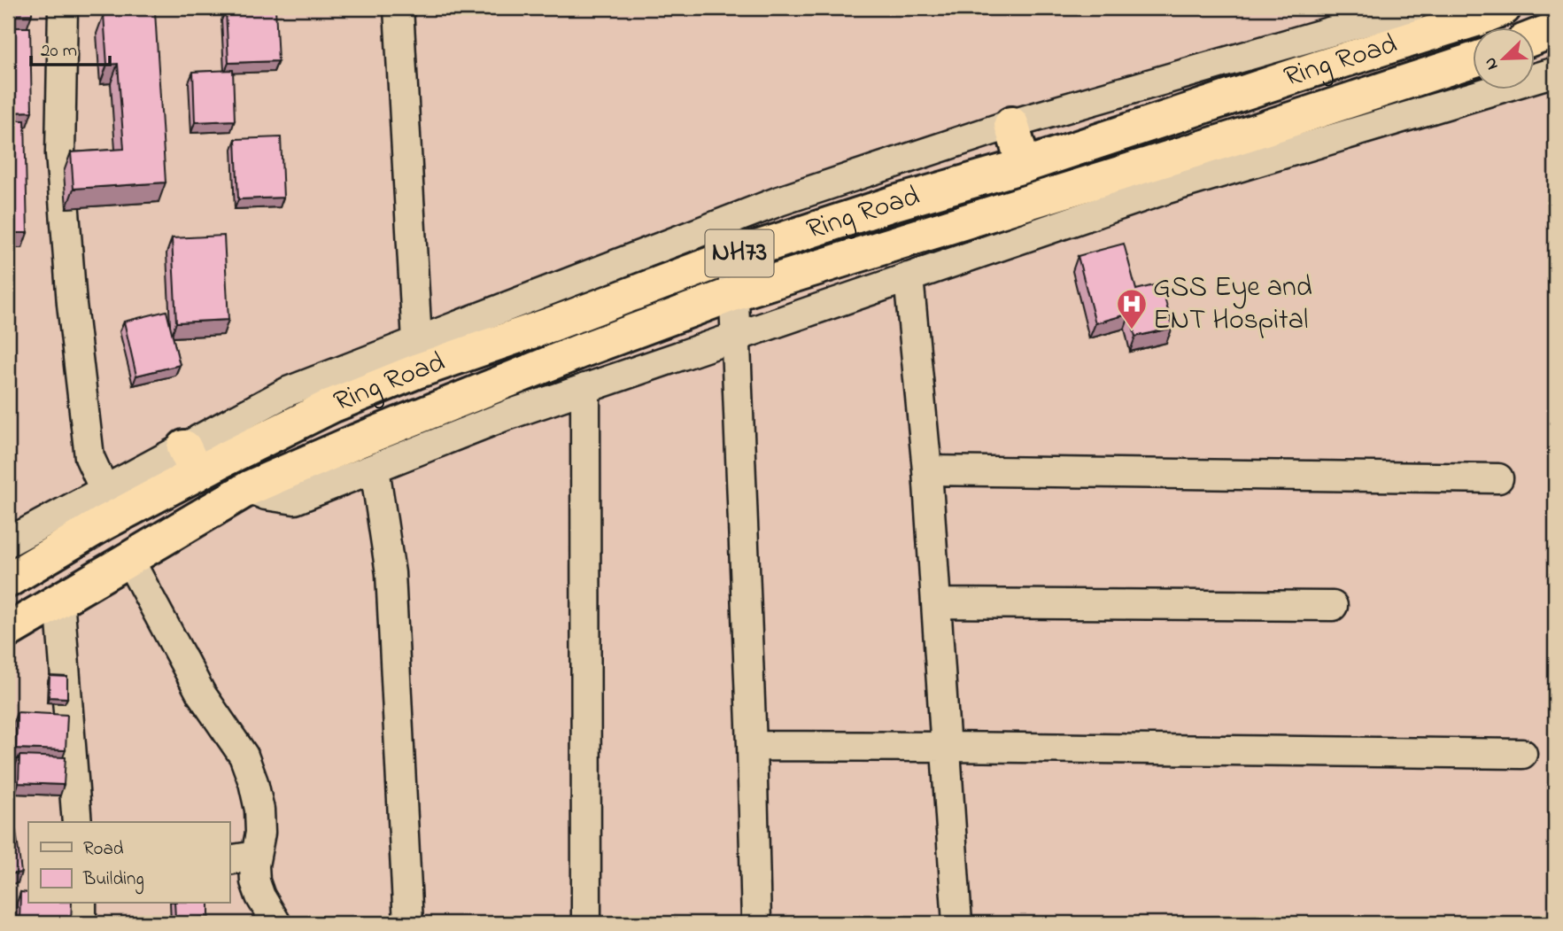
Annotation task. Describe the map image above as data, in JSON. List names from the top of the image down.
{
  "streets": {
    "highway": ["Ring Road", "NH73"]
  },
  "places": {
    "hospital": ["GSS Eye and ENT Hospital"]
  },
  "legend": ["Road", "Building"],
  "scale_bar": "20 m",
  "north": "bottom left"
}
